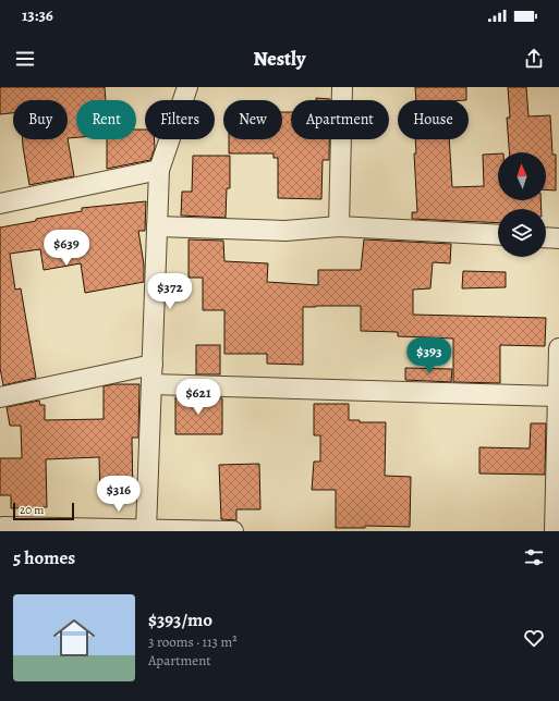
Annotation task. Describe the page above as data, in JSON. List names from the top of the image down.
{
  "scale_bar": "20 m",
  "north": "top",
  "page": {
    "status": "13:36",
    "header": "Nestly",
    "chip": [
      "Buy",
      "Rent",
      "Filters",
      "New",
      "Apartment",
      "House"
    ],
    "price": [
      "$639",
      "$372",
      "$393",
      "$621",
      "$316"
    ],
    "scale": "20 m",
    "heading": "5 homes",
    "list": [
      {
        "name": "$393/mo",
        "note": "3 rooms · 113 m² · Apartment"
      }
    ]
  }
}
